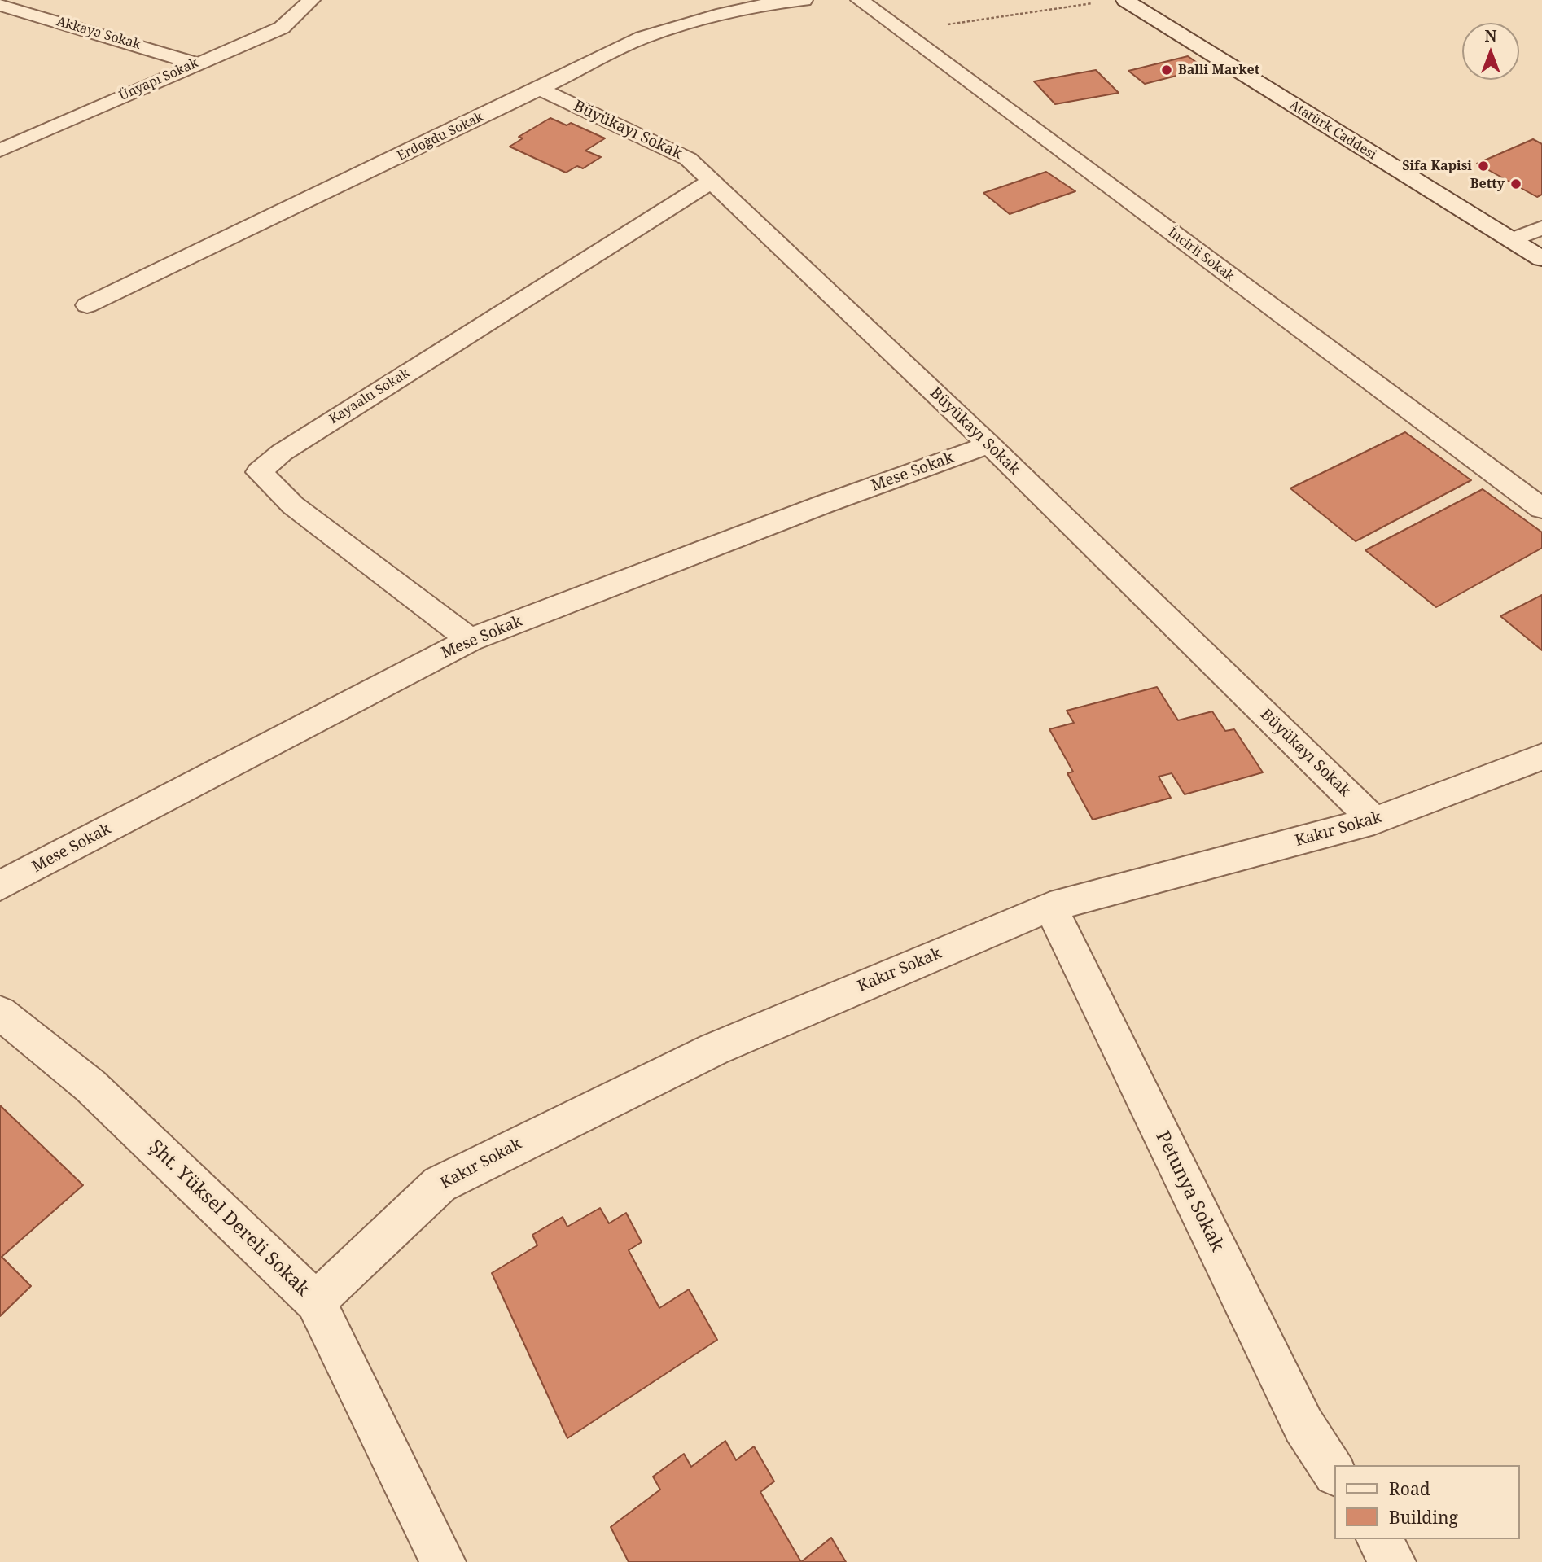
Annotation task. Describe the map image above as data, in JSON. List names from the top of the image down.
{
  "streets": {
    "street": [
      "Akkaya Sokak",
      "Ünyapı Sokak",
      "Büyükayı Sokak",
      "Atatürk Caddesi",
      "Erdoğdu Sokak",
      "İncirli Sokak",
      "Kayaaltı Sokak",
      "Mese Sokak",
      "Kakır Sokak",
      "Petunya Sokak",
      "Şht. Yüksel Dereli Sokak"
    ]
  },
  "crossings": [
    ["Akkaya Sokak", "Ünyapı Sokak"],
    ["Büyükayı Sokak", "Erdoğdu Sokak"],
    ["Büyükayı Sokak", "Kayaaltı Sokak"],
    ["Büyükayı Sokak", "Mese Sokak"],
    ["Büyükayı Sokak", "Kakır Sokak"],
    ["Kayaaltı Sokak", "Mese Sokak"],
    ["Kakır Sokak", "Petunya Sokak"],
    ["Kakır Sokak", "Şht. Yüksel Dereli Sokak"]
  ],
  "places": ["Balli Market", "Sifa Kapisi", "Betty"],
  "legend": ["Road", "Building"],
  "north": "top"
}
